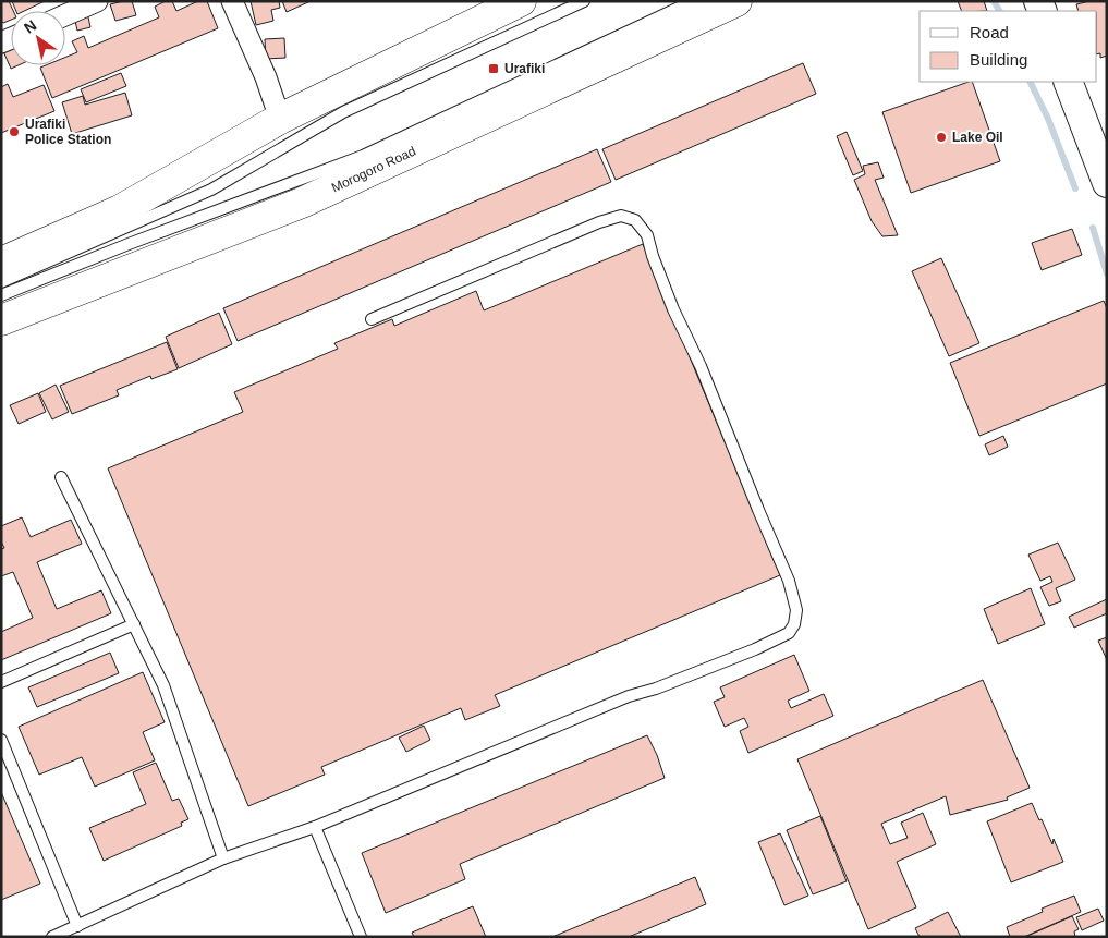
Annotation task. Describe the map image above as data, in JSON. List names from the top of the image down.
{
  "streets": {
    "highway": ["Morogoro Road"]
  },
  "places": {
    "transit": ["Urafiki"],
    "other": ["Urafiki Police Station", "Lake Oil"]
  },
  "legend": ["Road", "Building"],
  "north": "top left"
}
